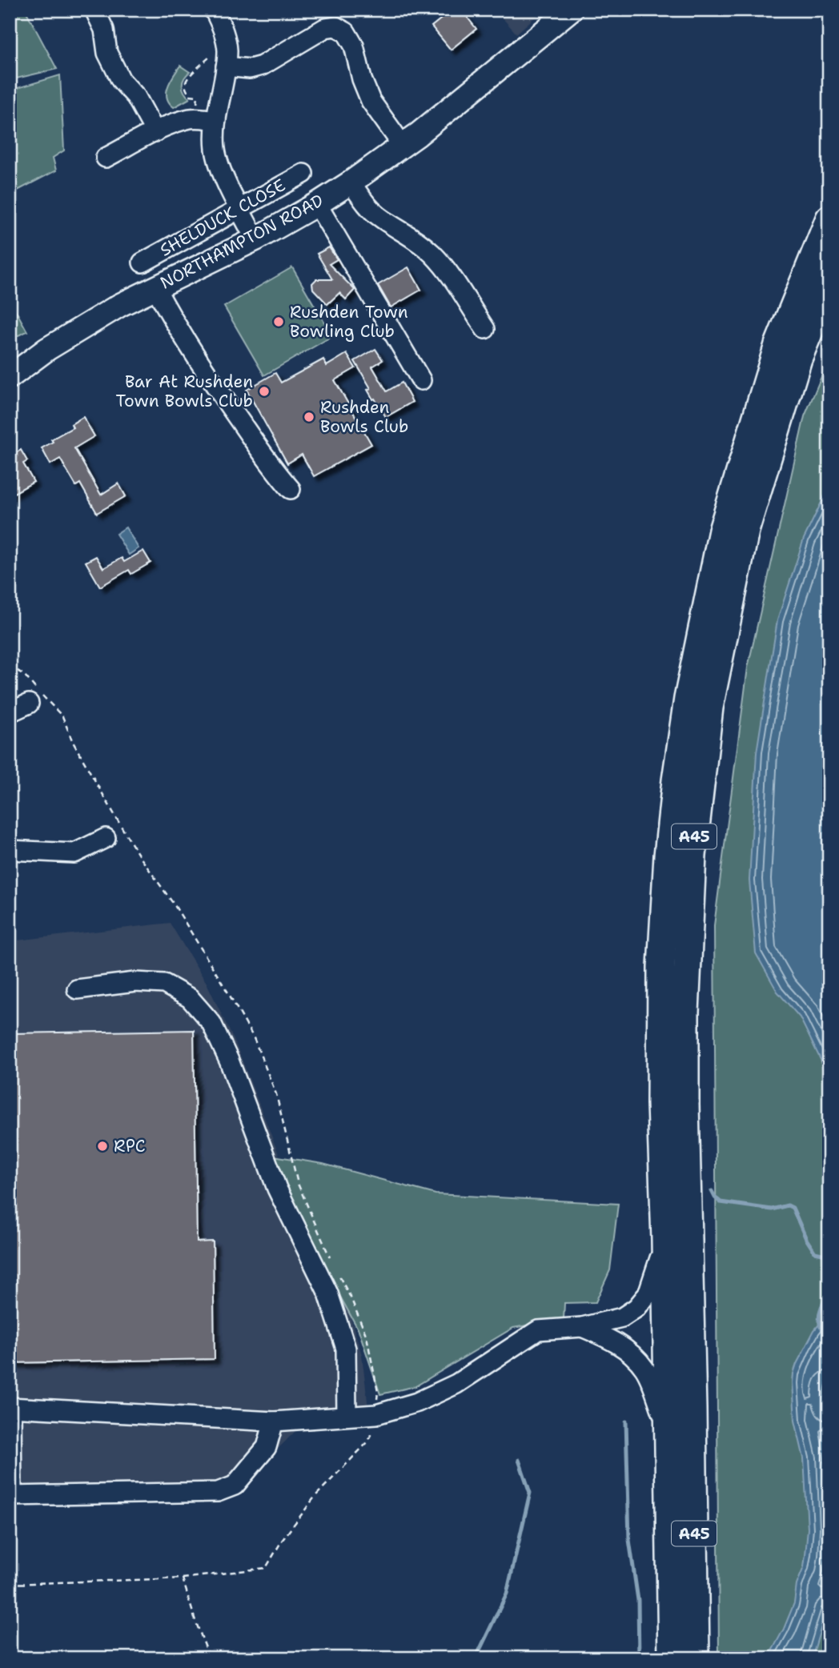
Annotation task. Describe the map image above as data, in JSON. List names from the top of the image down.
{
  "streets": {
    "highway": ["A45"],
    "main road": ["NORTHAMPTON ROAD"],
    "street": ["SHELDUCK CLOSE"]
  },
  "places": [
    "Rushden Town Bowling Club",
    "Bar At Rushden Town Bowls Club",
    "Rushden Bowls Club",
    "RPC"
  ]
}
